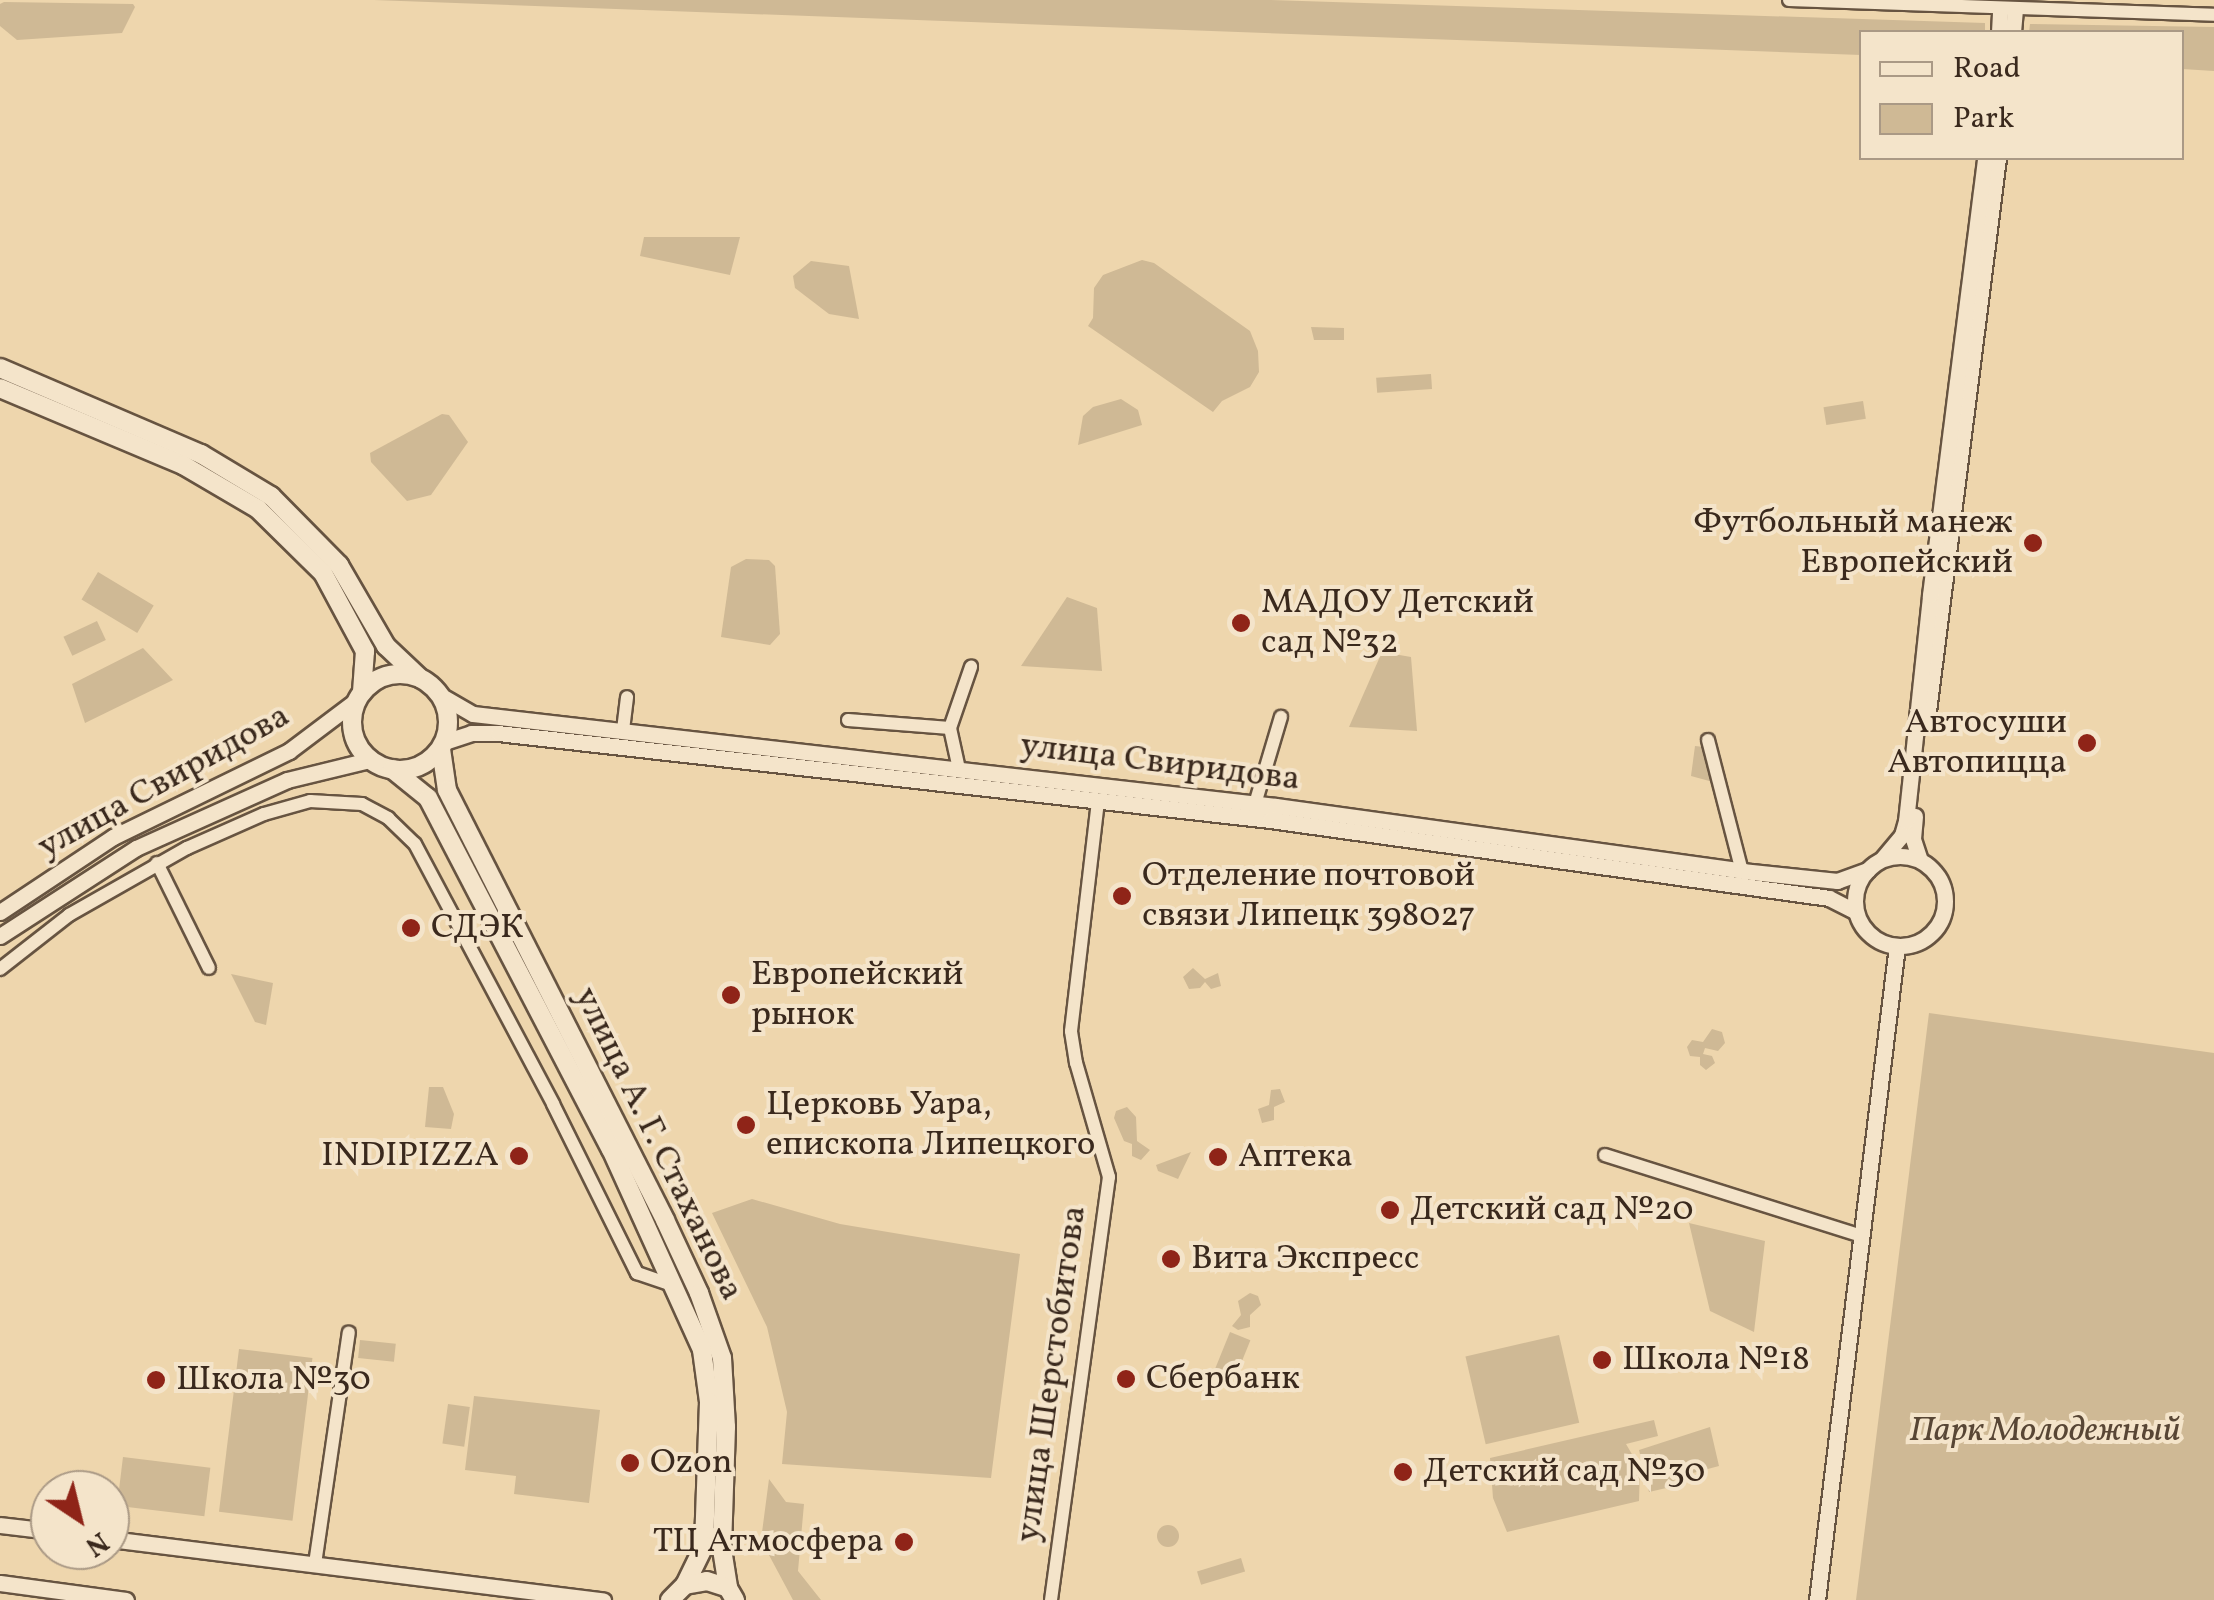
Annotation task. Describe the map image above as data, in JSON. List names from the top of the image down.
{
  "streets": {
    "main road": ["улица А. Г. Стаханова"],
    "street": ["улица Свиридова", "улица Шерстобитова"]
  },
  "crossings": [
    ["улица Свиридова", "улица А. Г. Стаханова"],
    ["улица Свиридова", "улица Шерстобитова"]
  ],
  "parks": ["Парк Молодежный"],
  "places": [
    "Футбольный манеж Европейский",
    "МАДОУ Детский сад №32",
    "Автосуши Автопицца",
    "Отделение почтовой связи Липецк 398027",
    "СДЭК",
    "Европейский рынок",
    "Церковь Уара, епископа Липецкого",
    "INDIPIZZA",
    "Аптека",
    "Детский сад №20",
    "Вита Экспресс",
    "Школа №18",
    "Сбербанк",
    "Школа №30",
    "Ozon",
    "Детский сад №30",
    "ТЦ Атмосфера"
  ],
  "legend": ["Road", "Park"],
  "north": "bottom right"
}
